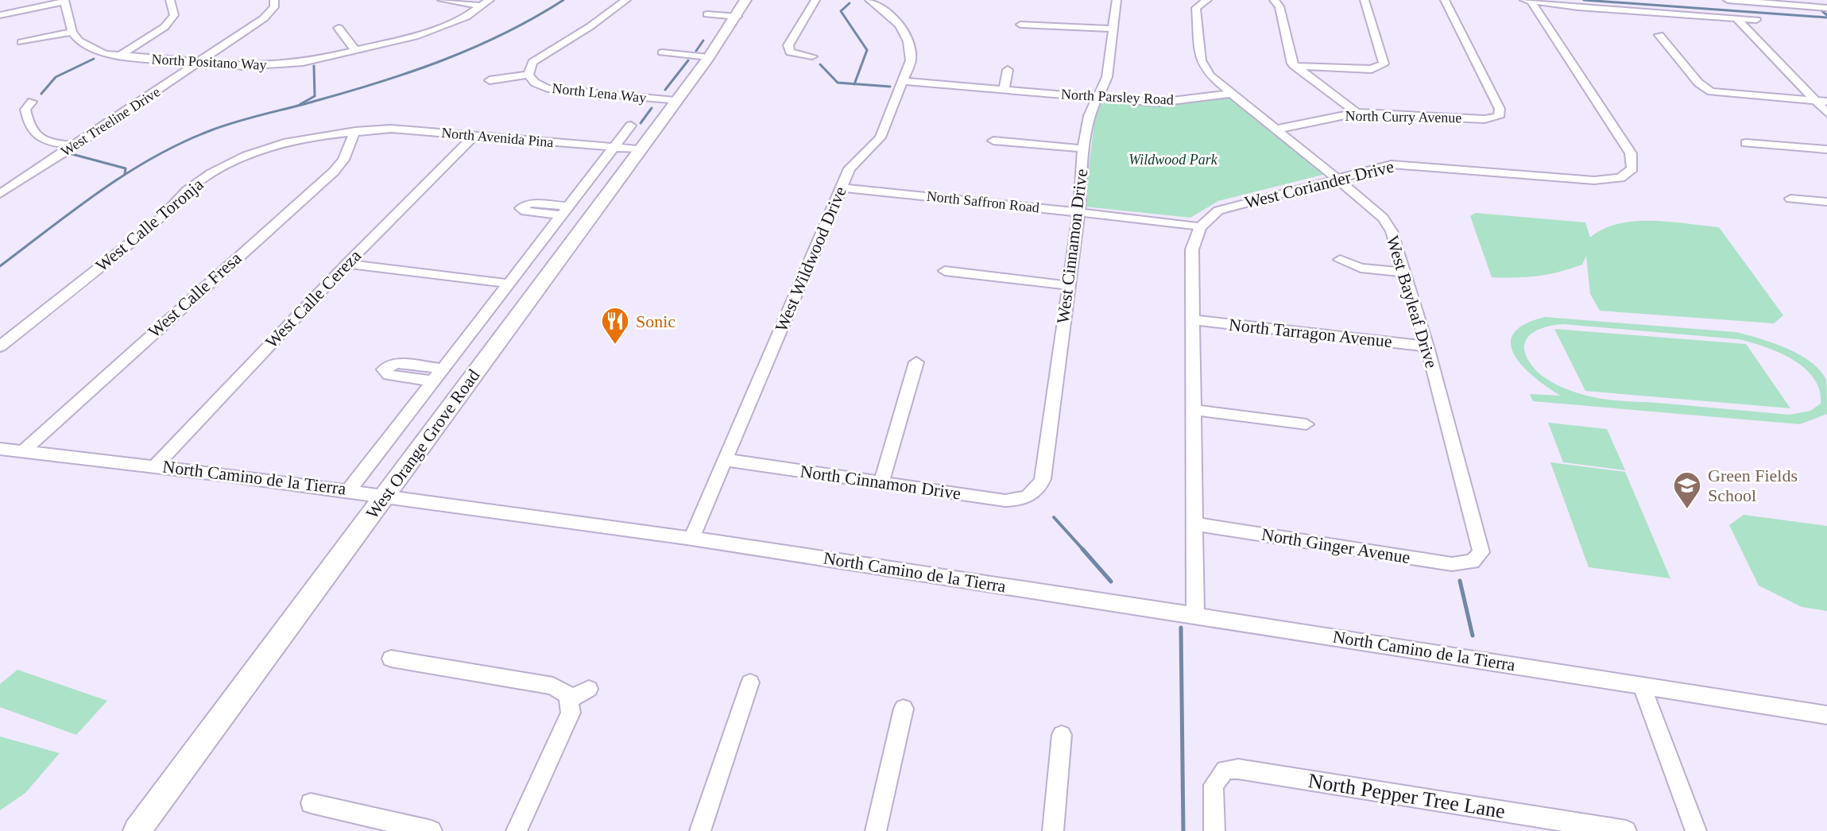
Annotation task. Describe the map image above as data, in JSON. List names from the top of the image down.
{
  "streets": {
    "main road": ["West Orange Grove Road"],
    "street": [
      "North Positano Way",
      "North Lena Way",
      "North Parsley Road",
      "North Curry Avenue",
      "West Treeline Drive",
      "North Avenida Pina",
      "West Coriander Drive",
      "North Saffron Road",
      "West Calle Toronja",
      "West Cinnamon Drive",
      "West Wildwood Drive",
      "West Calle Fresa",
      "West Calle Cereza",
      "West Bayleaf Drive",
      "North Tarragon Avenue",
      "North Camino de la Tierra",
      "North Cinnamon Drive",
      "North Ginger Avenue",
      "North Pepper Tree Lane"
    ]
  },
  "crossings": [
    ["North Positano Way", "West Treeline Drive"],
    ["North Lena Way", "West Orange Grove Road"],
    ["North Parsley Road", "West Cinnamon Drive"],
    ["North Parsley Road", "West Wildwood Drive"],
    ["North Parsley Road", "West Bayleaf Drive"],
    ["North Curry Avenue", "West Bayleaf Drive"],
    ["North Avenida Pina", "West Calle Toronja"],
    ["North Avenida Pina", "West Calle Fresa"],
    ["North Avenida Pina", "West Calle Cereza"],
    ["North Avenida Pina", "West Orange Grove Road"],
    ["West Coriander Drive", "North Saffron Road"],
    ["West Coriander Drive", "West Bayleaf Drive"],
    ["North Saffron Road", "West Cinnamon Drive"],
    ["North Saffron Road", "West Wildwood Drive"],
    ["West Calle Toronja", "West Calle Fresa"],
    ["West Cinnamon Drive", "North Cinnamon Drive"],
    ["West Wildwood Drive", "North Camino de la Tierra"],
    ["West Wildwood Drive", "North Cinnamon Drive"],
    ["West Calle Fresa", "North Camino de la Tierra"],
    ["West Calle Cereza", "North Camino de la Tierra"],
    ["West Bayleaf Drive", "North Tarragon Avenue"],
    ["West Bayleaf Drive", "North Ginger Avenue"],
    ["West Orange Grove Road", "North Camino de la Tierra"]
  ],
  "parks": ["Wildwood Park"],
  "places": {
    "restaurant": ["Sonic"],
    "school or university": ["Green Fields School"]
  }
}
